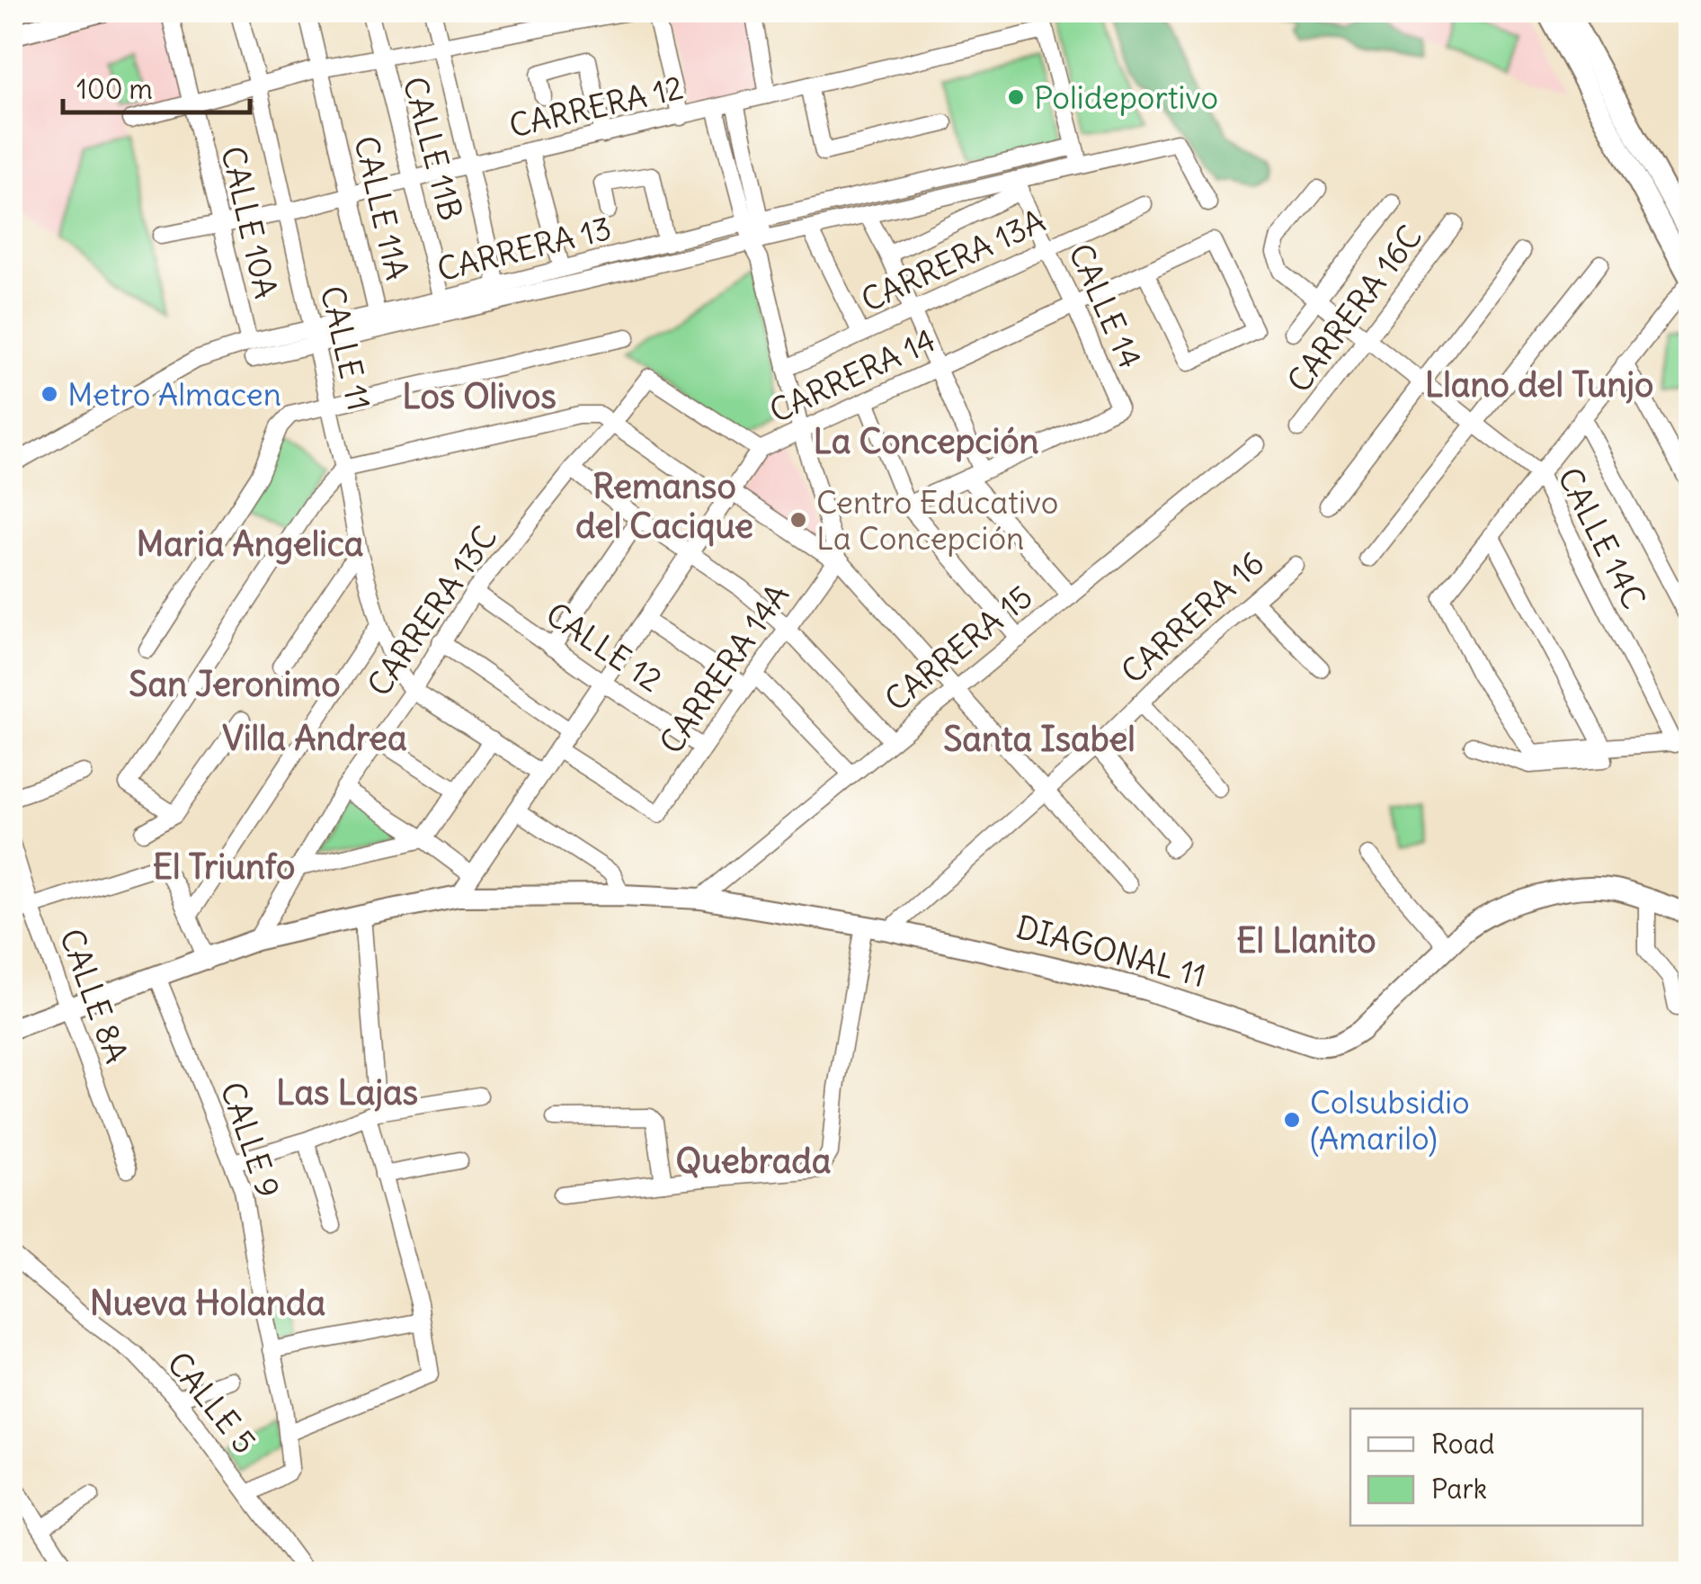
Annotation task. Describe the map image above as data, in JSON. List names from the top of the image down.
{
  "streets": {
    "street": [
      "CARRERA 12",
      "CALLE 11B",
      "CALLE 11A",
      "CALLE 10A",
      "CARRERA 13",
      "CARRERA 13A",
      "CALLE 14",
      "CARRERA 16C",
      "CALLE 11",
      "CARRERA 14",
      "CALLE 14C",
      "CARRERA 13C",
      "CARRERA 16",
      "CALLE 12",
      "CARRERA 15",
      "CARRERA 14A",
      "DIAGONAL 11",
      "CALLE 8A",
      "CALLE 9",
      "CALLE 5"
    ]
  },
  "crossings": [
    ["CARRERA 12", "CALLE 11B"],
    ["CARRERA 12", "CALLE 11A"],
    ["CARRERA 12", "CALLE 10A"],
    ["CARRERA 12", "CALLE 11"],
    ["CALLE 11B", "CARRERA 13"],
    ["CALLE 11A", "CARRERA 13"],
    ["CALLE 10A", "CARRERA 13"],
    ["CARRERA 13", "CALLE 14"],
    ["CARRERA 13", "CALLE 11"],
    ["CARRERA 13A", "CALLE 14"],
    ["CALLE 14", "CARRERA 14"],
    ["CARRERA 16C", "CALLE 14C"],
    ["CALLE 11", "CARRERA 13C"],
    ["CARRERA 14", "CARRERA 13C"],
    ["CARRERA 14", "CALLE 12"],
    ["CARRERA 14", "CARRERA 14A"],
    ["CARRERA 14", "DIAGONAL 11"],
    ["CARRERA 13C", "CALLE 12"],
    ["CARRERA 13C", "DIAGONAL 11"],
    ["CARRERA 16", "DIAGONAL 11"],
    ["CALLE 12", "CARRERA 14A"],
    ["CARRERA 15", "DIAGONAL 11"],
    ["CALLE 9", "CALLE 5"]
  ],
  "districts": [
    "Llano del Tunjo",
    "Los Olivos",
    "La Concepción",
    "Remanso del Cacique",
    "Maria Angelica",
    "San Jeronimo",
    "Villa Andrea",
    "Santa Isabel",
    "El Triunfo",
    "El Llanito",
    "Las Lajas",
    "Quebrada",
    "Nueva Holanda"
  ],
  "places": [
    "Polideportivo",
    "Metro Almacen",
    "Centro Educativo La Concepción",
    "Colsubsidio (Amarilo)"
  ],
  "legend": ["Road", "Park"],
  "scale_bar": "100 m"
}
